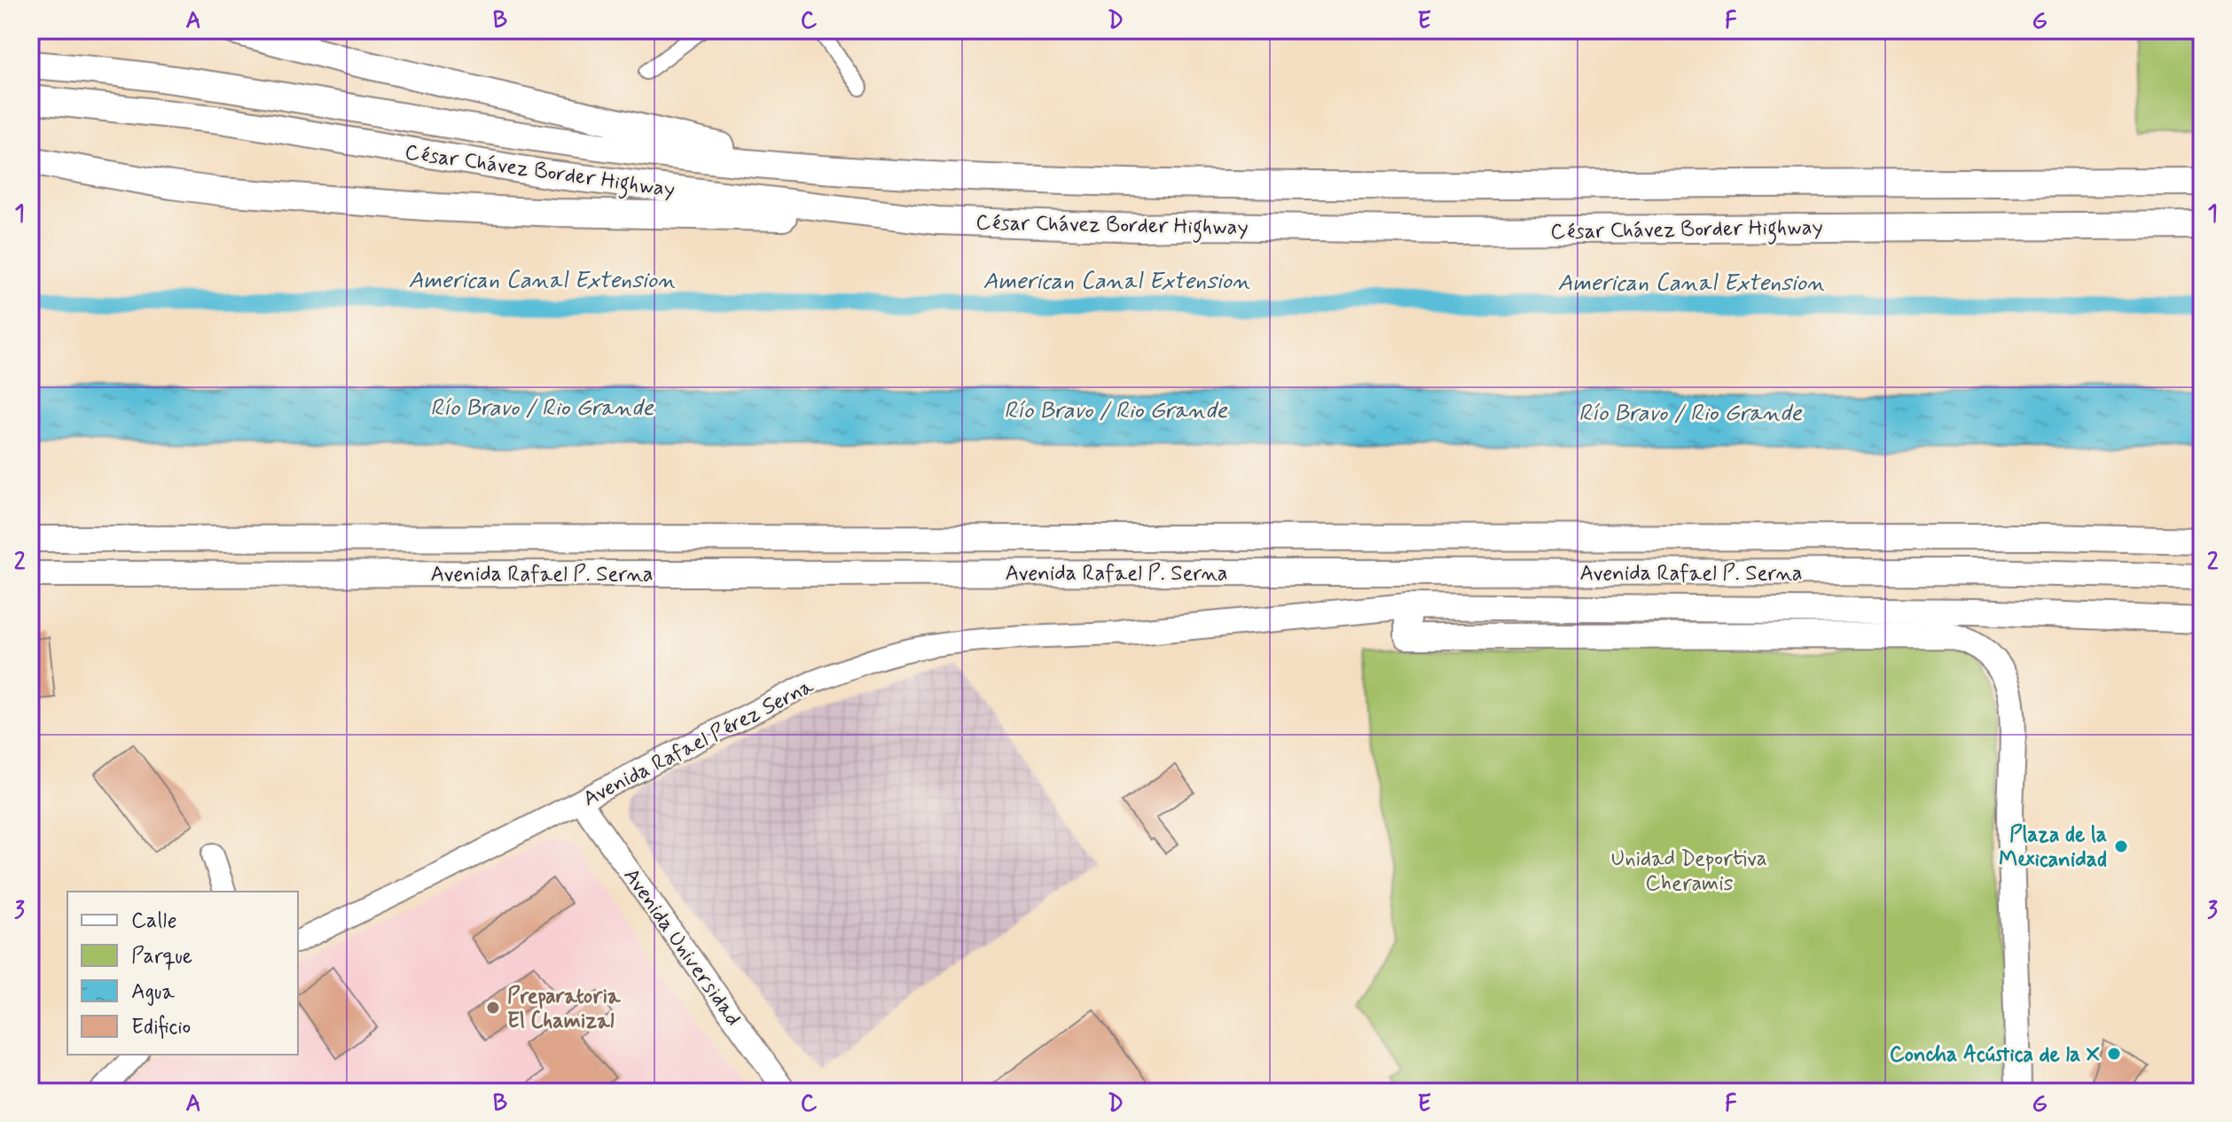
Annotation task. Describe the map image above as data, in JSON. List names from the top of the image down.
{
  "streets": {
    "highway": ["César Chávez Border Highway", "Avenida Rafael P. Serna"],
    "main road": ["Avenida Rafael Pérez Serna", "Avenida Universidad"]
  },
  "crossings": [
    ["Avenida Rafael Pérez Serna", "Avenida Universidad"]
  ],
  "water": ["American Canal Extension", "Río Bravo / Rio Grande"],
  "parks": ["Unidad Deportiva Cheramis"],
  "places": ["Plaza de la Mexicanidad", "Preparatoria El Chamizal", "Concha Acústica de la X"],
  "legend": [
    "Calle",
    "Parque",
    "Agua",
    "Edificio"
  ],
  "grid": {
    "columns": [
      "A",
      "B",
      "C",
      "D",
      "E",
      "F",
      "G"
    ],
    "rows": ["1", "2", "3"]
  }
}
